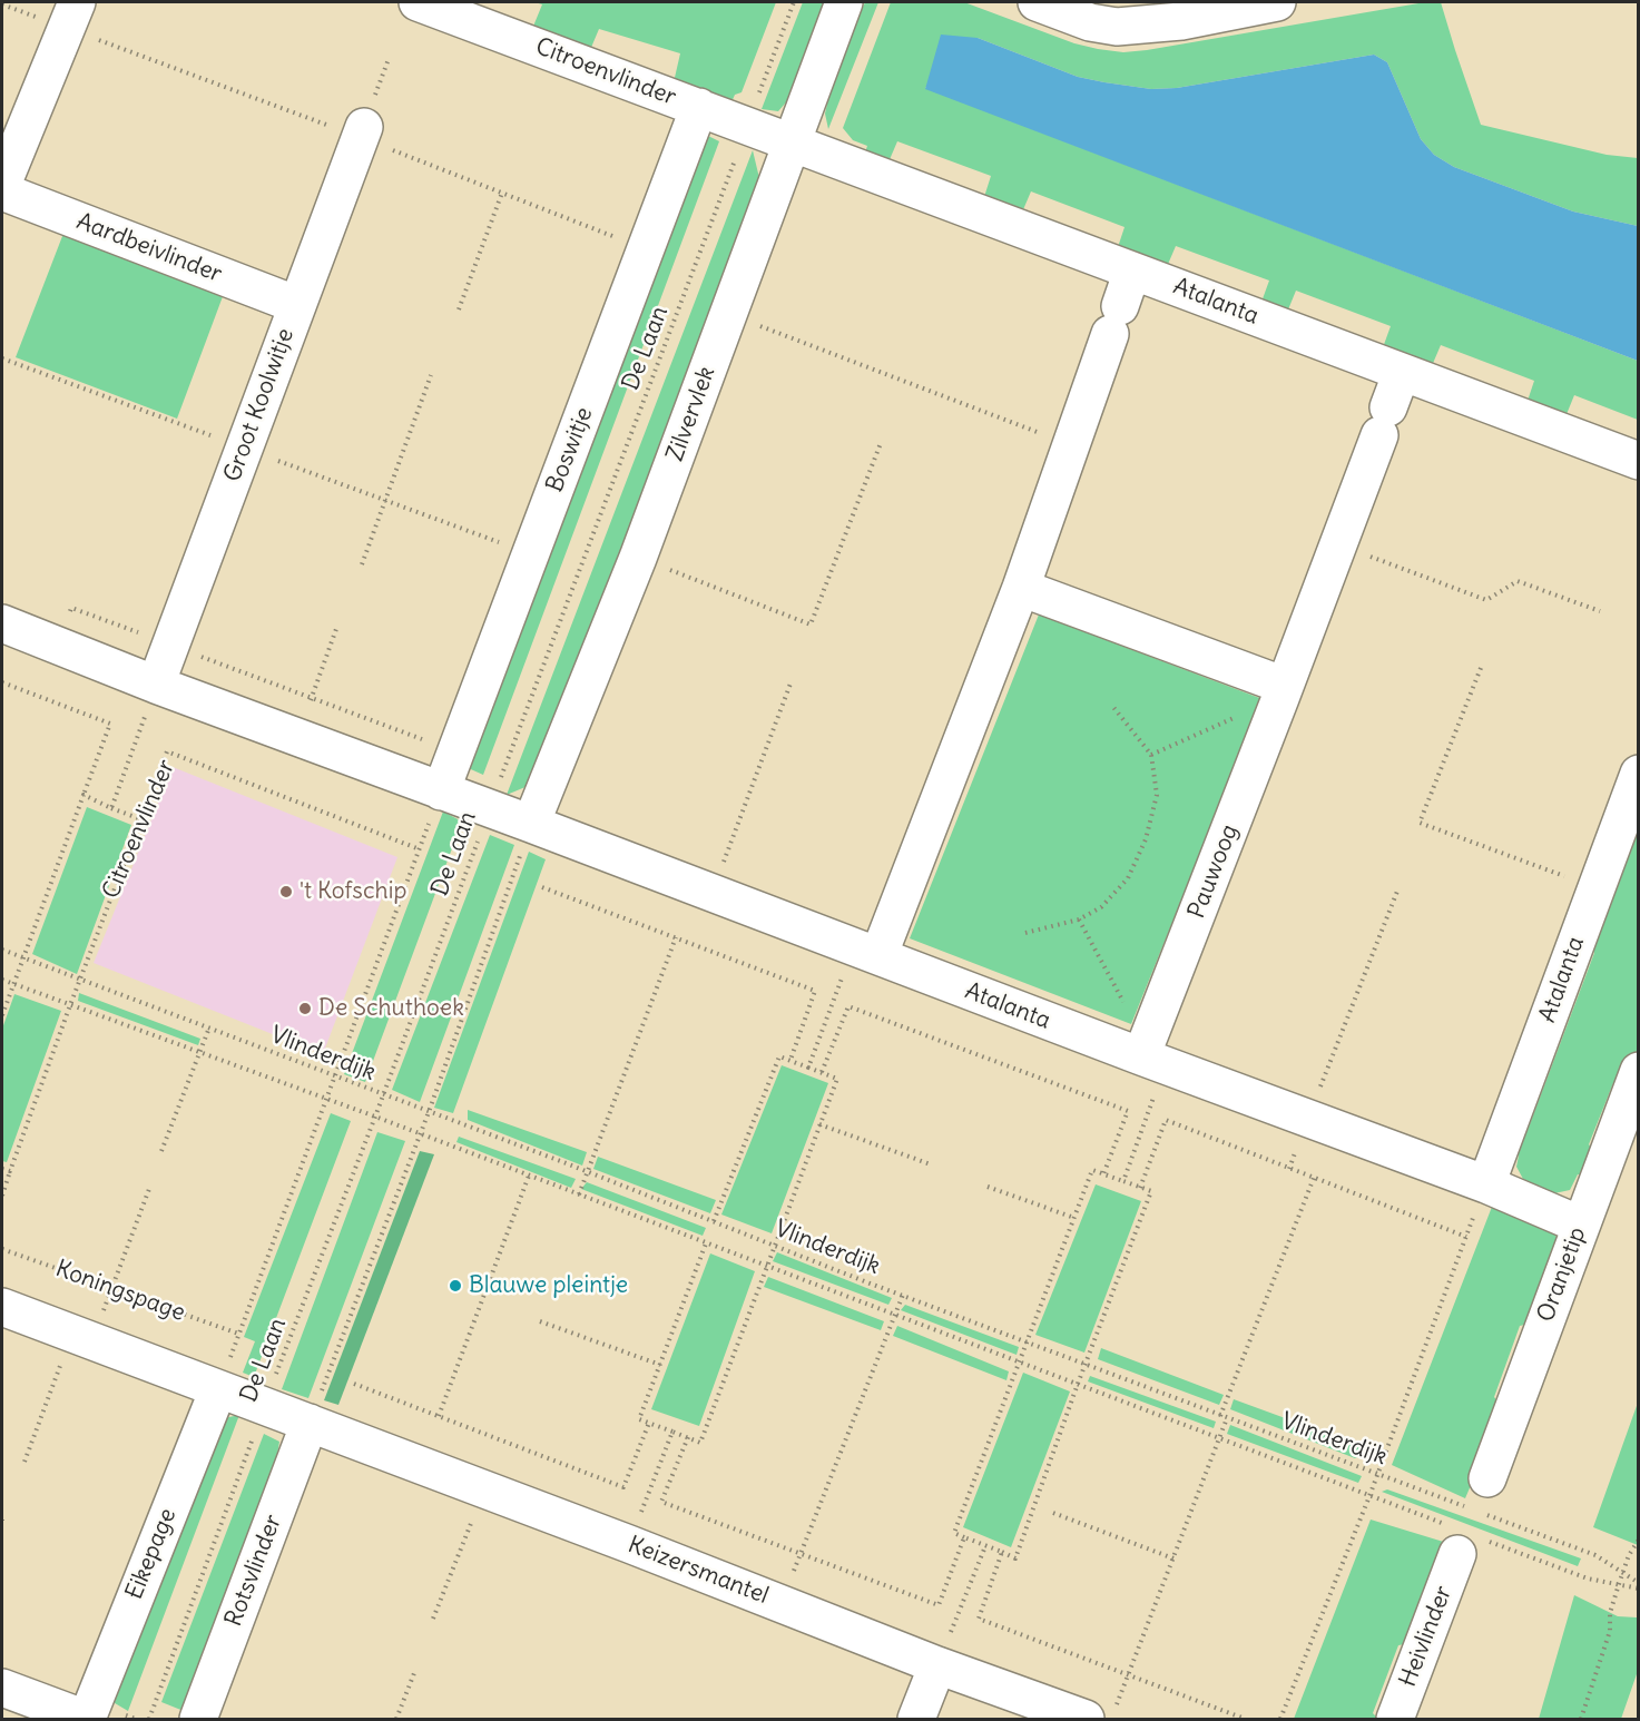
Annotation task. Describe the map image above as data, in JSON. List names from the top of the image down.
{
  "streets": {
    "street": [
      "Citroenvlinder",
      "Aardbeivlinder",
      "Atalanta",
      "Groot Koolwitje",
      "Zilvervlek",
      "Boswitje",
      "Pauwoog",
      "Oranjetip",
      "Eikepage",
      "Rotsvlinder",
      "Keizersmantel",
      "Heivlinder"
    ],
    "path": ["De Laan", "Vlinderdijk", "Koningspage"]
  },
  "crossings": [
    ["Citroenvlinder", "Atalanta"],
    ["Citroenvlinder", "De Laan"],
    ["Citroenvlinder", "Groot Koolwitje"],
    ["Citroenvlinder", "Zilvervlek"],
    ["Citroenvlinder", "Boswitje"],
    ["Citroenvlinder", "Vlinderdijk"],
    ["Aardbeivlinder", "Groot Koolwitje"],
    ["Atalanta", "Zilvervlek"],
    ["Atalanta", "Pauwoog"],
    ["Atalanta", "Oranjetip"],
    ["De Laan", "Vlinderdijk"],
    ["Vlinderdijk", "Oranjetip"],
    ["Rotsvlinder", "Keizersmantel"]
  ],
  "places": ["'t Kofschip", "De Schuthoek", "Blauwe pleintje"]
}
